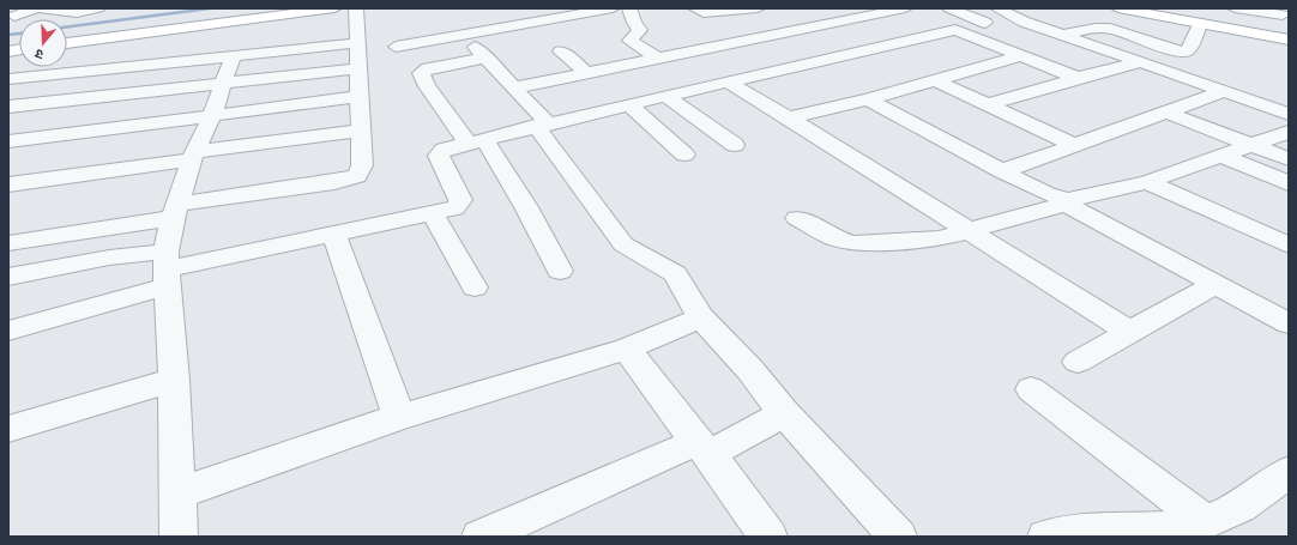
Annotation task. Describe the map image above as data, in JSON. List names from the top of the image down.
{
  "north": "bottom"
}
